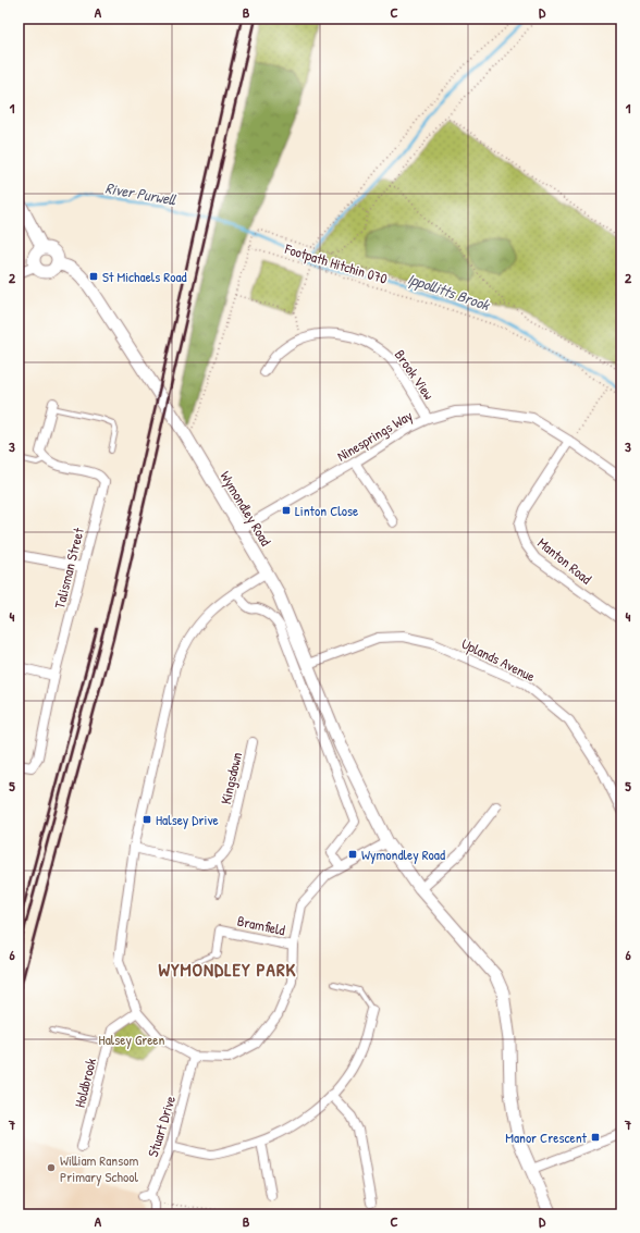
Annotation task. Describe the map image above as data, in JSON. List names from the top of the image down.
{
  "streets": {
    "street": [
      "Brook View",
      "Ninesprings Way",
      "Wymondley Road",
      "Manton Road",
      "Talisman Street",
      "Uplands Avenue",
      "Kingsdown",
      "Bramfield",
      "Holdbrook",
      "Stuart Drive"
    ],
    "path": ["Footpath Hitchin 070"]
  },
  "crossings": [
    ["Brook View", "Ninesprings Way"],
    ["Ninesprings Way", "Wymondley Road"],
    ["Ninesprings Way", "Manton Road"],
    ["Wymondley Road", "Uplands Avenue"]
  ],
  "districts": ["WYMONDLEY PARK"],
  "water": ["River Purwell", "Ippollitts Brook"],
  "parks": ["Halsey Green"],
  "places": {
    "transit": [
      "St Michaels Road",
      "Linton Close",
      "Halsey Drive",
      "Wymondley Road",
      "Manor Crescent"
    ],
    "other": ["William Ransom Primary School"]
  },
  "grid": {
    "columns": [
      "A",
      "B",
      "C",
      "D"
    ],
    "rows": [
      "1",
      "2",
      "3",
      "4",
      "5",
      "6",
      "7"
    ]
  }
}
